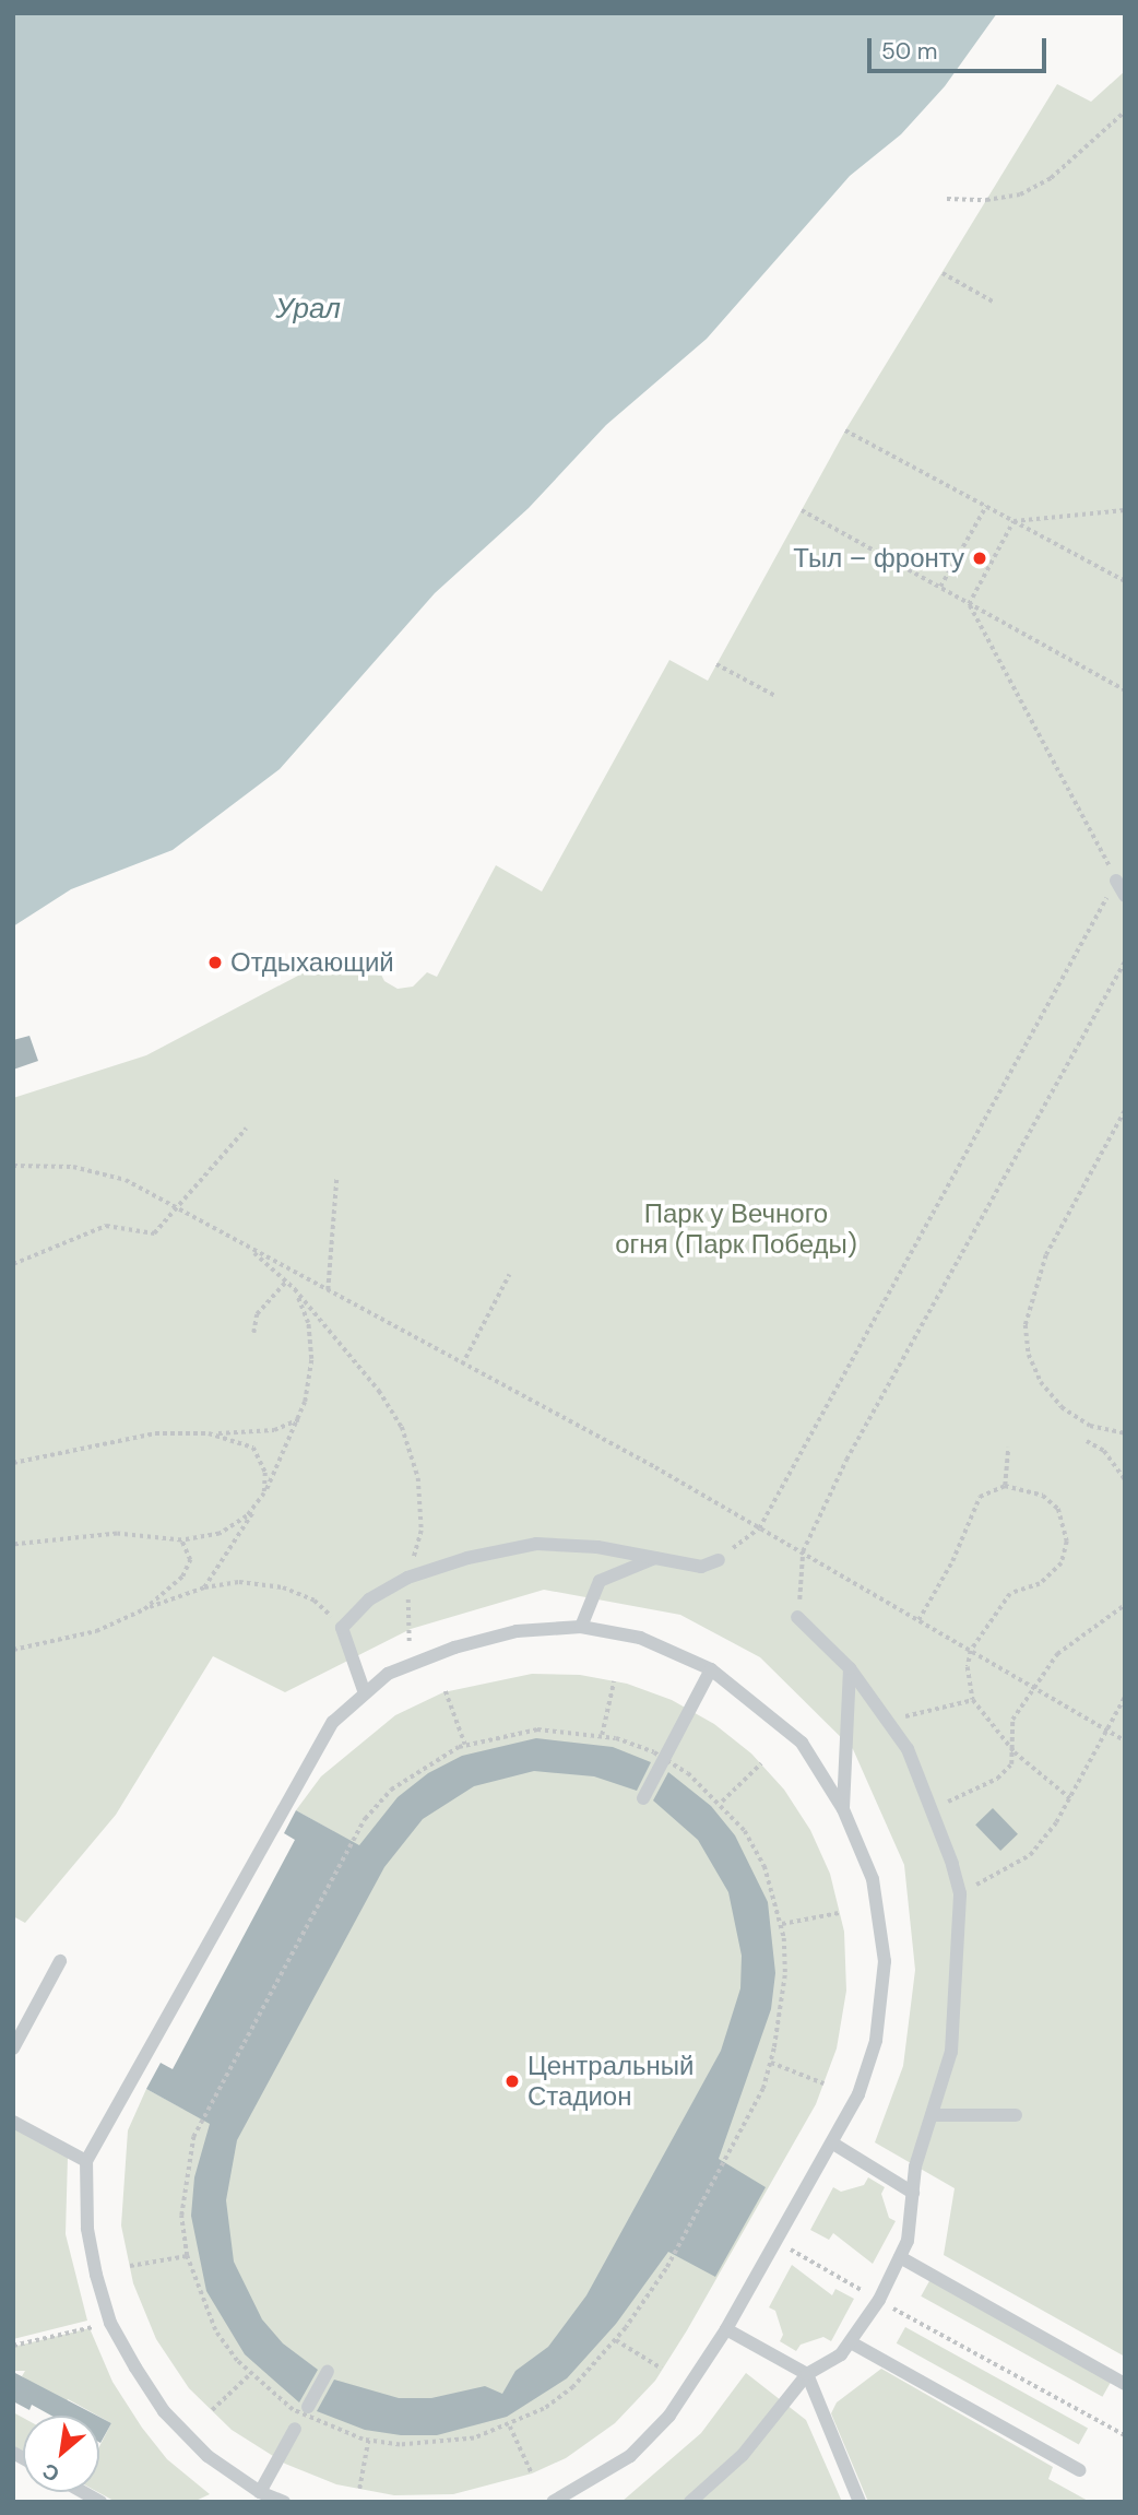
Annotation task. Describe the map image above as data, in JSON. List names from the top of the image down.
{
  "water": ["Урал"],
  "parks": ["Парк у Вечного огня (Парк Победы)"],
  "places": ["Тыл – фронту", "Отдыхающий", "Центральный Стадион"],
  "scale_bar": "50 m",
  "north": "bottom left"
}
